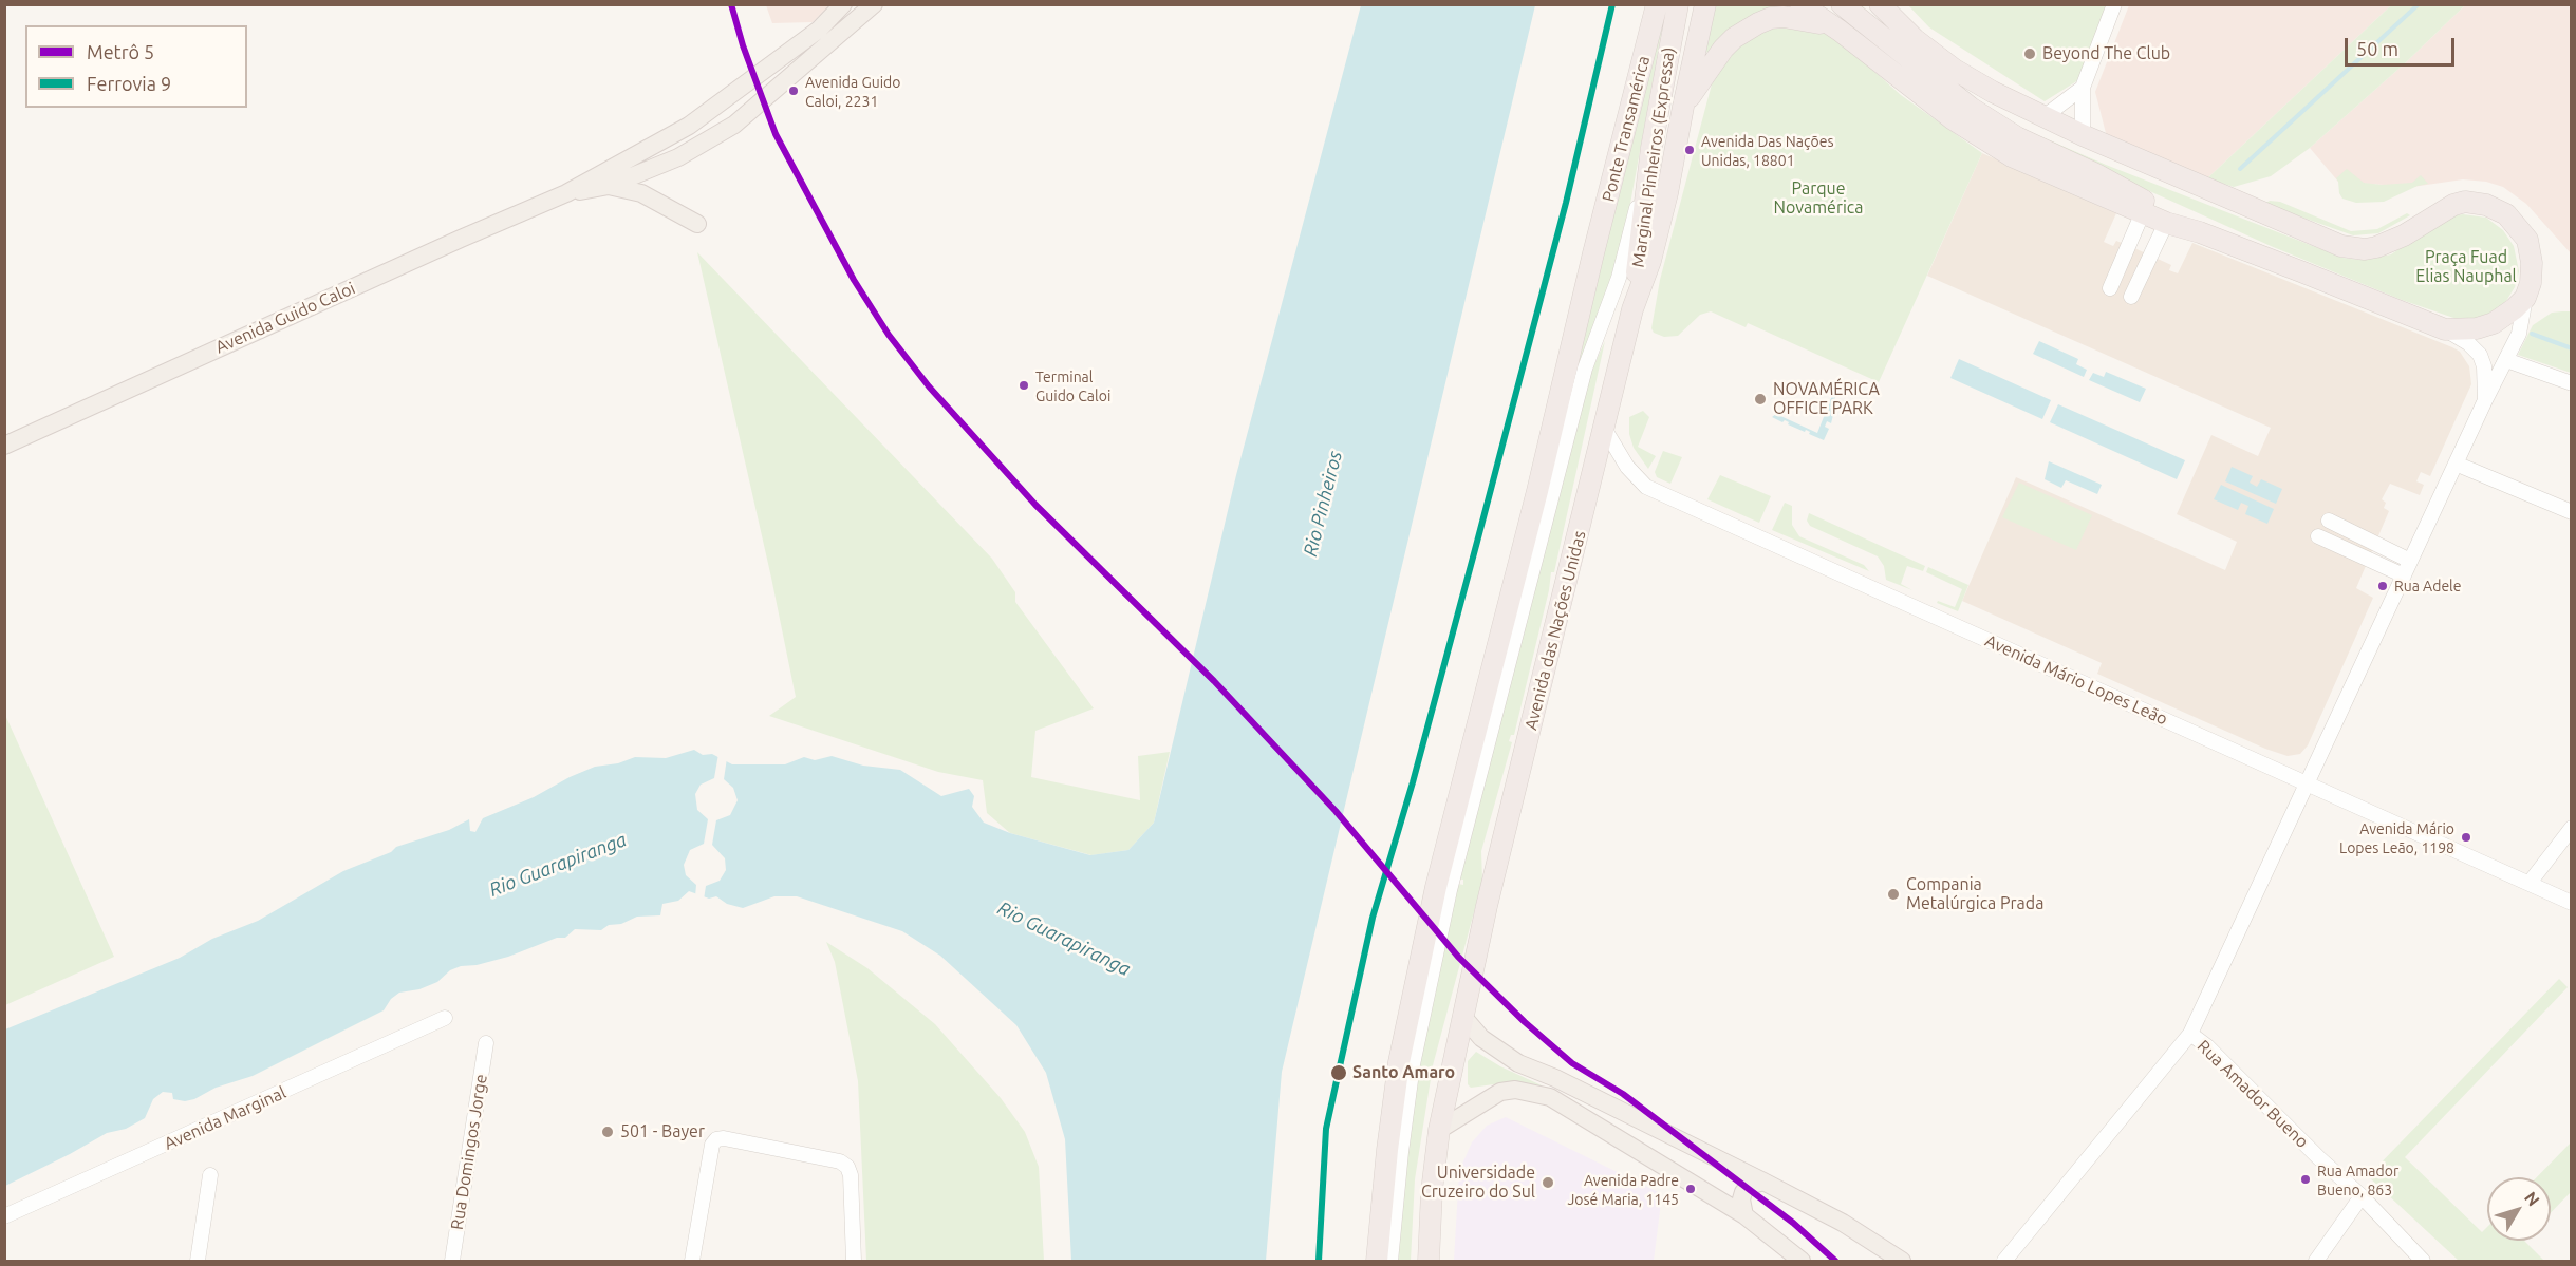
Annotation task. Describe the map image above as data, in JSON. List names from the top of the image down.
{
  "streets": {
    "highway": ["Ponte Transamérica", "Marginal Pinheiros (Expressa)", "Avenida das Nações Unidas"],
    "main road": ["Avenida Guido Caloi"],
    "street": [
      "Avenida Mário Lopes Leão",
      "Rua Amador Bueno",
      "Avenida Marginal",
      "Rua Domingos Jorge"
    ]
  },
  "crossings": [
    ["Marginal Pinheiros (Expressa)", "Avenida das Nações Unidas"],
    ["Avenida das Nações Unidas", "Avenida Mário Lopes Leão"]
  ],
  "water": ["Rio Pinheiros", "Rio Guarapiranga"],
  "parks": ["Parque Novamérica", "Praça Fuad Elias Nauphal"],
  "places": [
    "Beyond The Club",
    "Avenida Guido Caloi, 2231",
    "Avenida Das Nações Unidas, 18801",
    "Terminal Guido Caloi",
    "NOVAMÉRICA OFFICE PARK",
    "Rua Adele",
    "Avenida Mário Lopes Leão, 1198",
    "Compania Metalúrgica Prada",
    "Santo Amaro",
    "501 - Bayer",
    "Rua Amador Bueno, 863",
    "Universidade Cruzeiro do Sul",
    "Avenida Padre José Maria, 1145"
  ],
  "lines": ["metro line 5", "rail line 9"],
  "legend": ["Metrô 5", "Ferrovia 9"],
  "scale_bar": "50 m",
  "north": "top right"
}
